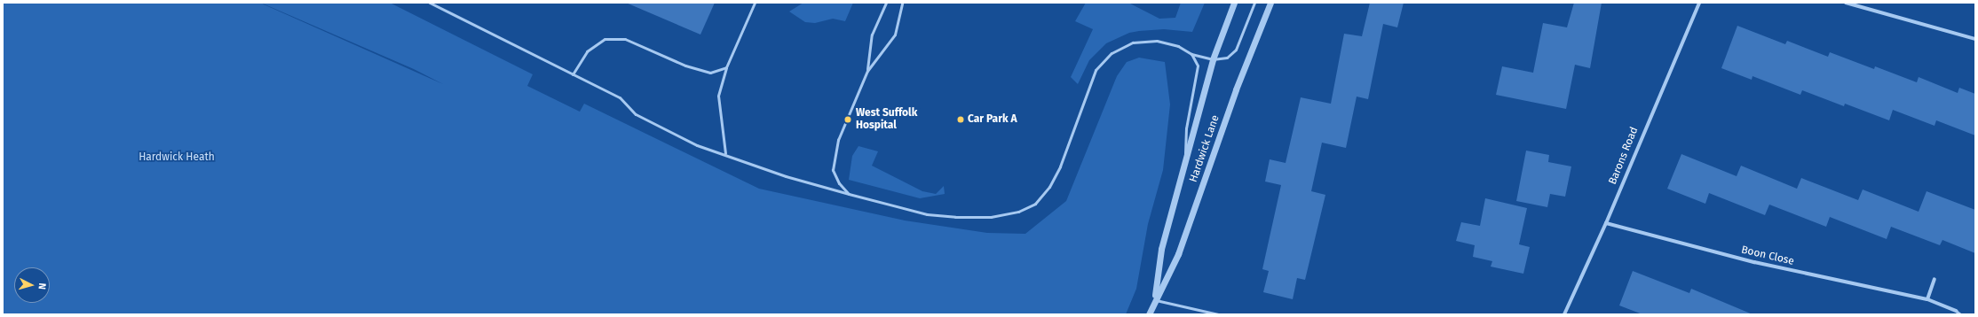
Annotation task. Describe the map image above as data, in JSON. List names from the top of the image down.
{
  "streets": {
    "street": ["Hardwick Lane", "Barons Road", "Boon Close"]
  },
  "crossings": [
    ["Barons Road", "Boon Close"]
  ],
  "parks": ["Hardwick Heath"],
  "places": ["West Suffolk Hospital", "Car Park A"],
  "north": "right"
}
